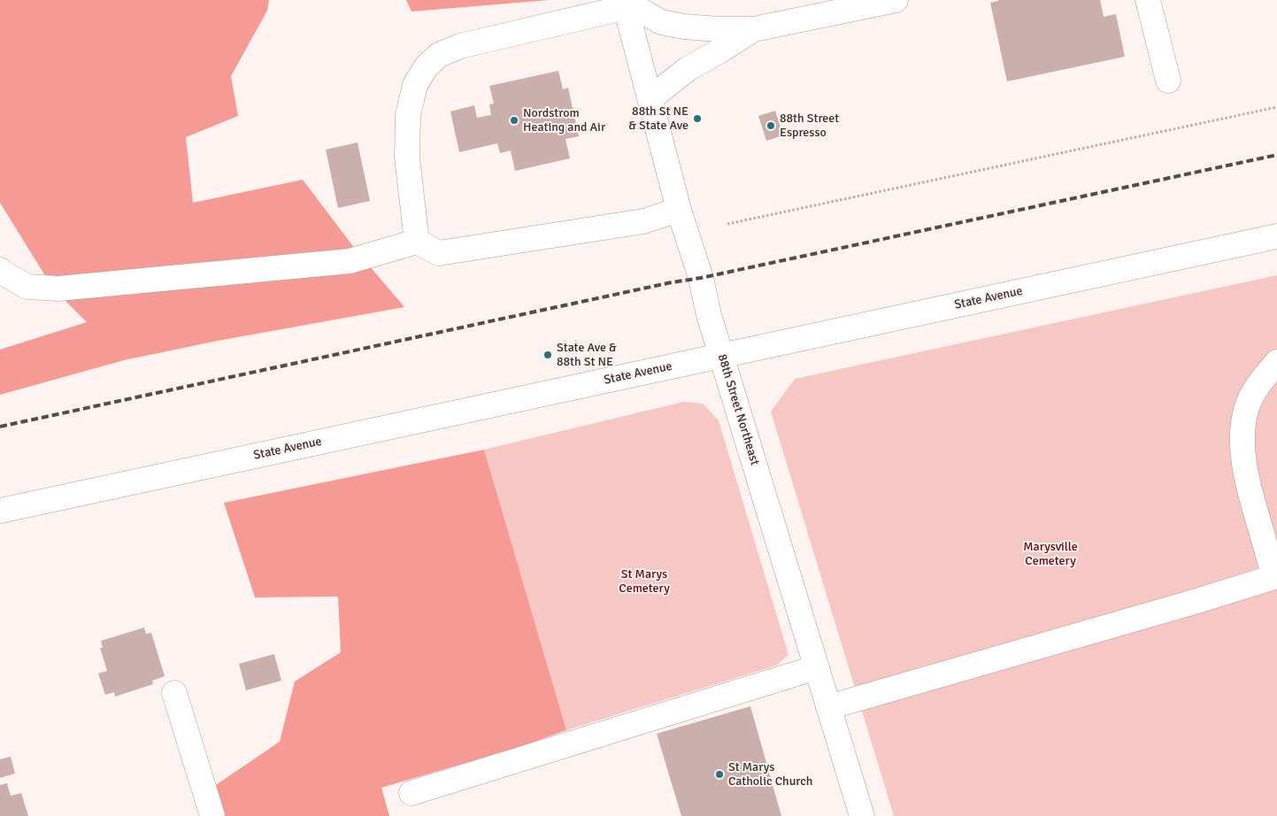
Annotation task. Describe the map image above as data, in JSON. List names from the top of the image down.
{
  "streets": {
    "main road": ["State Avenue", "88th Street Northeast"]
  },
  "crossings": [
    ["State Avenue", "88th Street Northeast"]
  ],
  "parks": ["Marysville Cemetery", "St Marys Cemetery"],
  "places": [
    "88th St NE & State Ave",
    "Nordstrom Heating and Air",
    "88th Street Espresso",
    "State Ave & 88th St NE",
    "St Marys Catholic Church"
  ]
}
